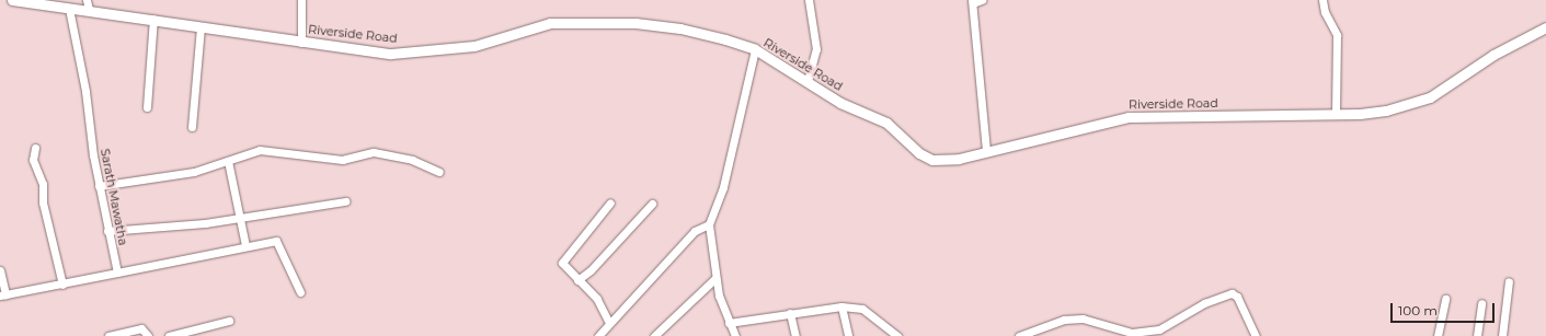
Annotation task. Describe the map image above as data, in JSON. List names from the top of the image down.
{
  "streets": {
    "street": ["Riverside Road", "Sarath Mawatha"]
  },
  "crossings": [
    ["Riverside Road", "Sarath Mawatha"]
  ],
  "scale_bar": "100 m"
}
